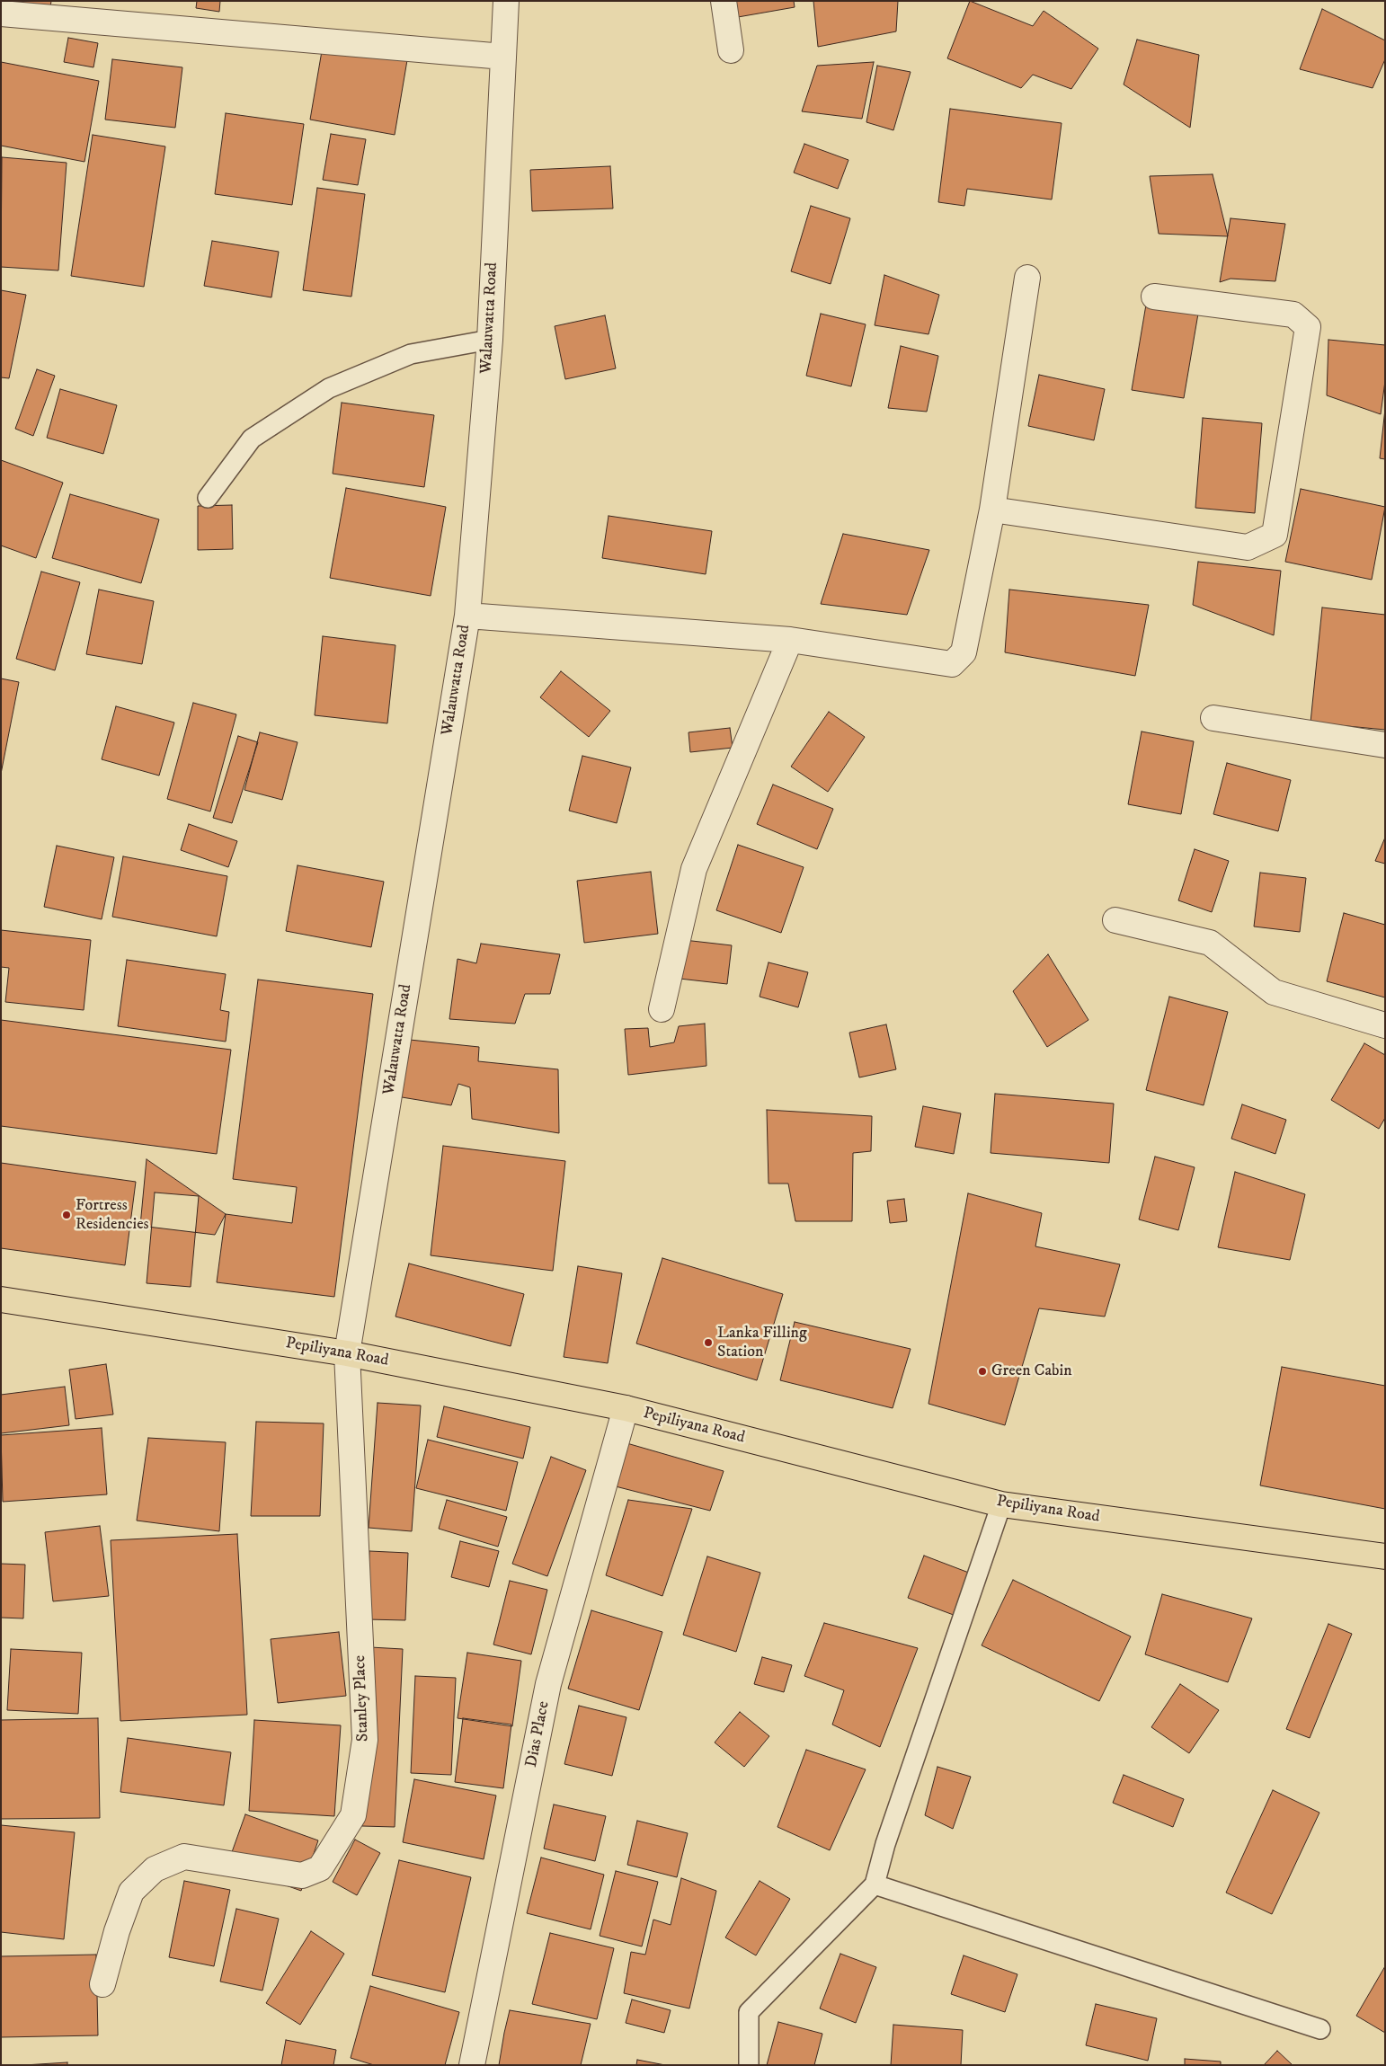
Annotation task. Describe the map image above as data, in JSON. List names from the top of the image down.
{
  "streets": {
    "main road": ["Pepiliyana Road"],
    "street": ["Walauwatta Road", "Stanley Place", "Dias Place"]
  },
  "crossings": [
    ["Walauwatta Road", "Pepiliyana Road"],
    ["Walauwatta Road", "Stanley Place"],
    ["Pepiliyana Road", "Stanley Place"],
    ["Pepiliyana Road", "Dias Place"]
  ],
  "places": ["Fortress Residencies", "Lanka Filling Station", "Green Cabin"]
}
